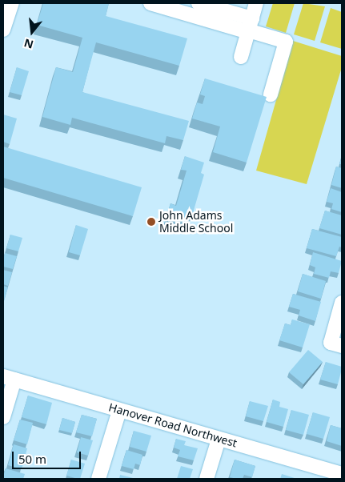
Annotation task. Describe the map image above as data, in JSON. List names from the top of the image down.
{
  "streets": {
    "street": ["Hanover Road Northwest"]
  },
  "places": ["John Adams Middle School"],
  "scale_bar": "50 m",
  "north": "bottom"
}
